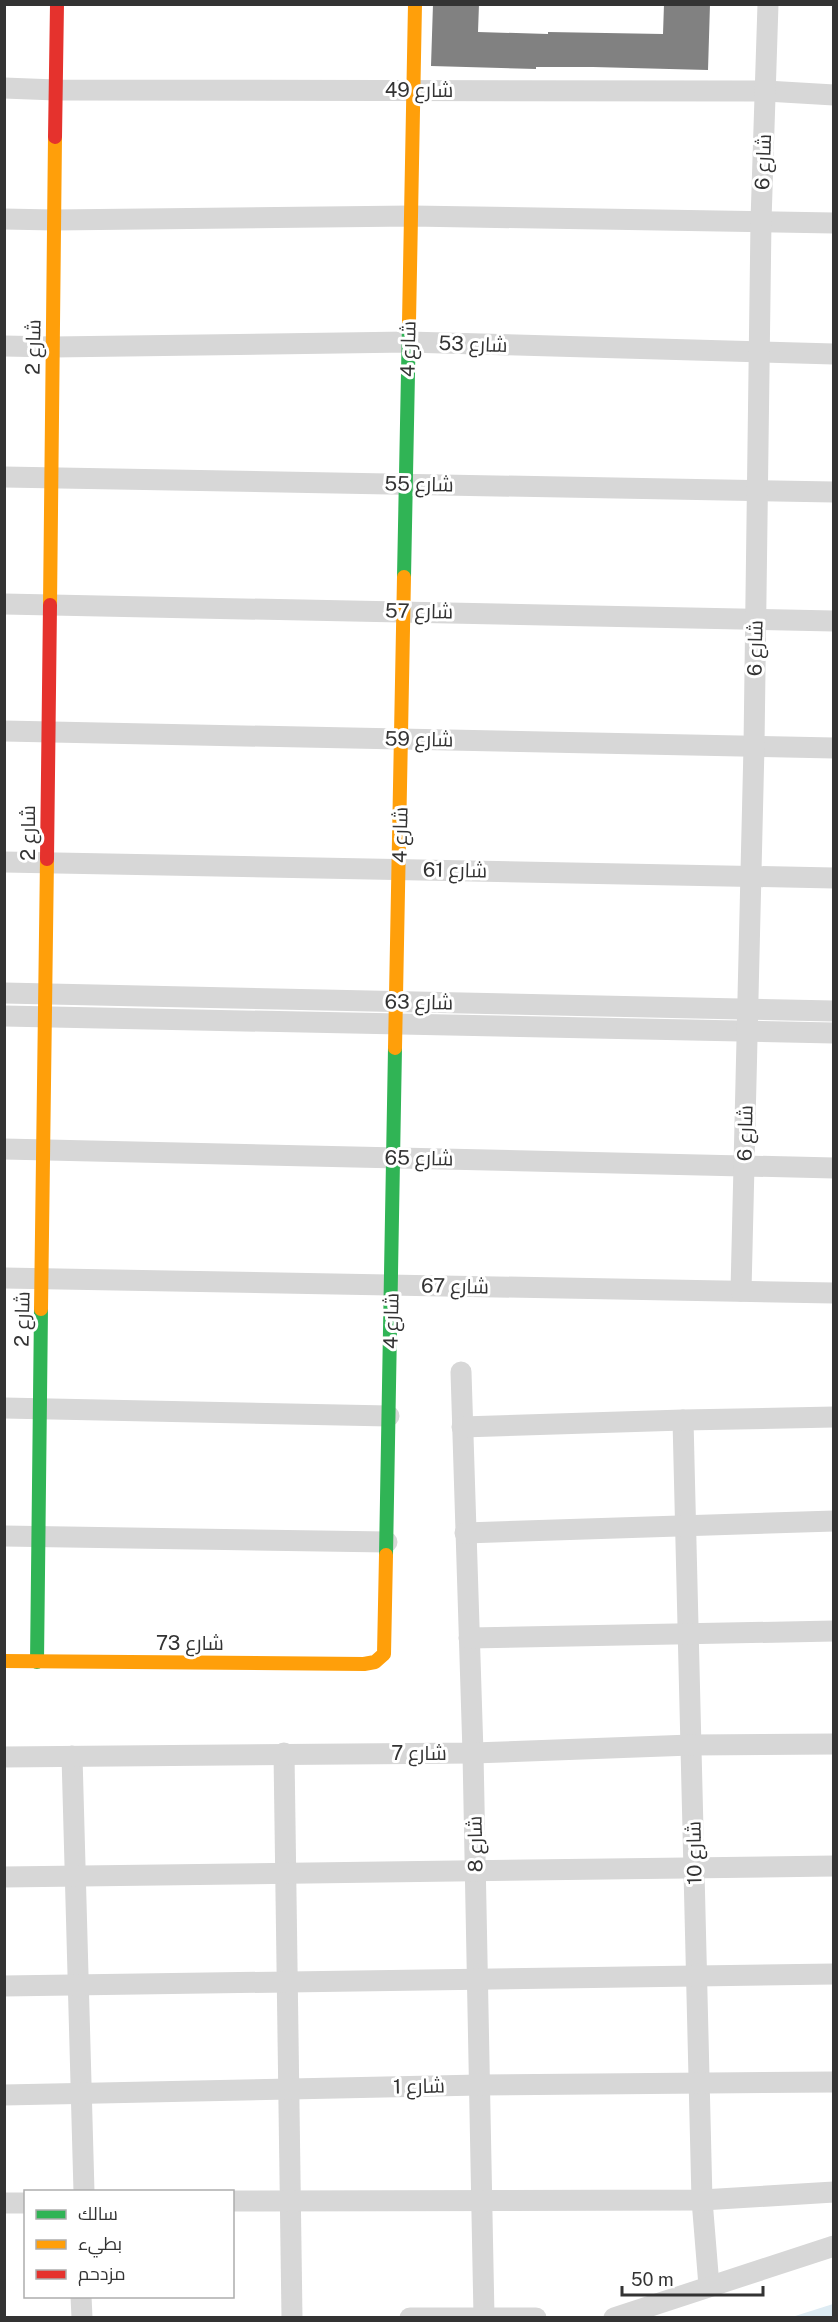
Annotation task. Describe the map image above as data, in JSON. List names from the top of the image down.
{
  "streets": {
    "street": [
      "شارع 49",
      "شارع 6",
      "شارع 53",
      "شارع 2",
      "شارع 4",
      "شارع 55",
      "شارع 57",
      "شارع 59",
      "شارع 61",
      "شارع 63",
      "شارع 65",
      "شارع 67",
      "شارع 73",
      "شارع 7",
      "شارع 8",
      "شارع 10",
      "شارع 1"
    ]
  },
  "crossings": [
    ["شارع 49", "شارع 6"],
    ["شارع 49", "شارع 2"],
    ["شارع 49", "شارع 4"],
    ["شارع 6", "شارع 53"],
    ["شارع 6", "شارع 55"],
    ["شارع 6", "شارع 57"],
    ["شارع 6", "شارع 59"],
    ["شارع 6", "شارع 61"],
    ["شارع 6", "شارع 63"],
    ["شارع 6", "شارع 65"],
    ["شارع 6", "شارع 67"],
    ["شارع 53", "شارع 2"],
    ["شارع 53", "شارع 4"],
    ["شارع 2", "شارع 55"],
    ["شارع 2", "شارع 57"],
    ["شارع 2", "شارع 59"],
    ["شارع 2", "شارع 61"],
    ["شارع 2", "شارع 63"],
    ["شارع 2", "شارع 65"],
    ["شارع 2", "شارع 67"],
    ["شارع 2", "شارع 73"],
    ["شارع 4", "شارع 55"],
    ["شارع 4", "شارع 57"],
    ["شارع 4", "شارع 59"],
    ["شارع 4", "شارع 61"],
    ["شارع 4", "شارع 63"],
    ["شارع 4", "شارع 65"],
    ["شارع 4", "شارع 67"],
    ["شارع 4", "شارع 73"],
    ["شارع 7", "شارع 8"],
    ["شارع 7", "شارع 10"],
    ["شارع 8", "شارع 1"],
    ["شارع 10", "شارع 1"]
  ],
  "legend": ["سالك", "بطيء", "مزدحم"],
  "scale_bar": "50 m"
}
